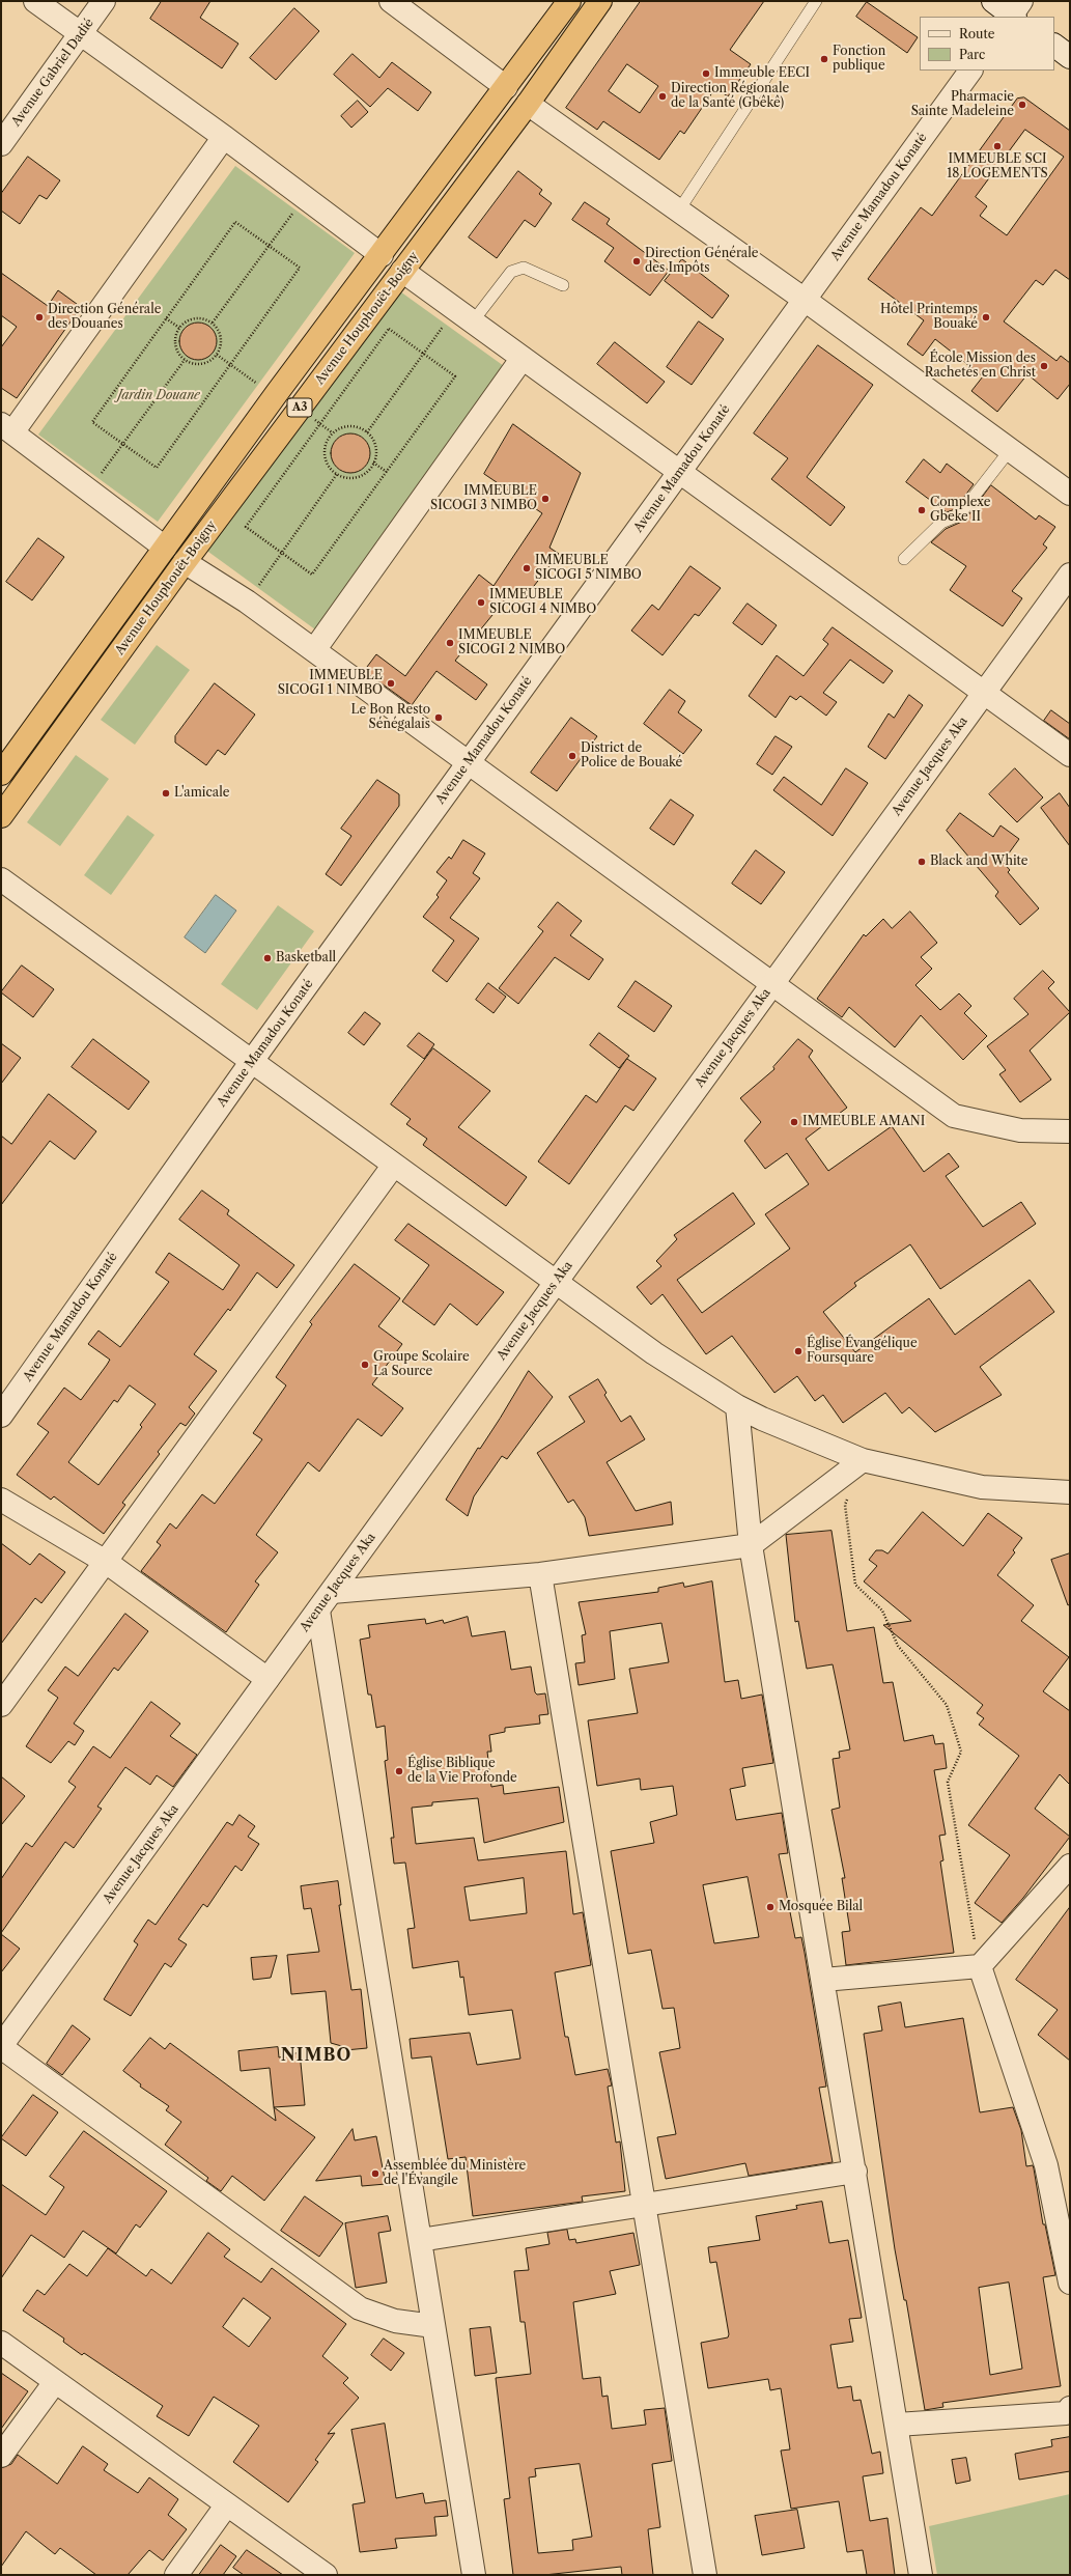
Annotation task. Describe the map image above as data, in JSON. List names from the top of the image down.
{
  "streets": {
    "highway": ["Avenue Houphouët-Boigny", "A3"],
    "street": ["Avenue Gabriel Dadié", "Avenue Mamadou Konaté", "Avenue Jacques Aka"]
  },
  "districts": ["NIMBO"],
  "parks": ["Jardin Douane"],
  "places": [
    "Fonction publique",
    "Immeuble EECI",
    "Direction Régionale de la Santé (Gbêkê)",
    "Pharmacie Sainte Madeleine",
    "IMMEUBLE SCI 18 LOGEMENTS",
    "Direction Générale des Impôts",
    "Direction Générale des Douanes",
    "Hôtel Printemps Bouaké",
    "École Mission des Rachetés en Christ",
    "IMMEUBLE SICOGI 3 NIMBO",
    "Complexe Gbeke II",
    "IMMEUBLE SICOGI 5 NIMBO",
    "IMMEUBLE SICOGI 4 NIMBO",
    "IMMEUBLE SICOGI 2 NIMBO",
    "IMMEUBLE SICOGI 1 NIMBO",
    "Le Bon Resto Sénégalais",
    "District de Police de Bouaké",
    "L'amicale",
    "Black and White",
    "Basketball",
    "IMMEUBLE AMANI",
    "Église Évangélique Foursquare",
    "Groupe Scolaire La Source",
    "Église Biblique de la Vie Profonde",
    "Mosquée Bilal",
    "Assemblée du Ministère de l'Évangile"
  ],
  "legend": ["Route", "Parc"]
}
